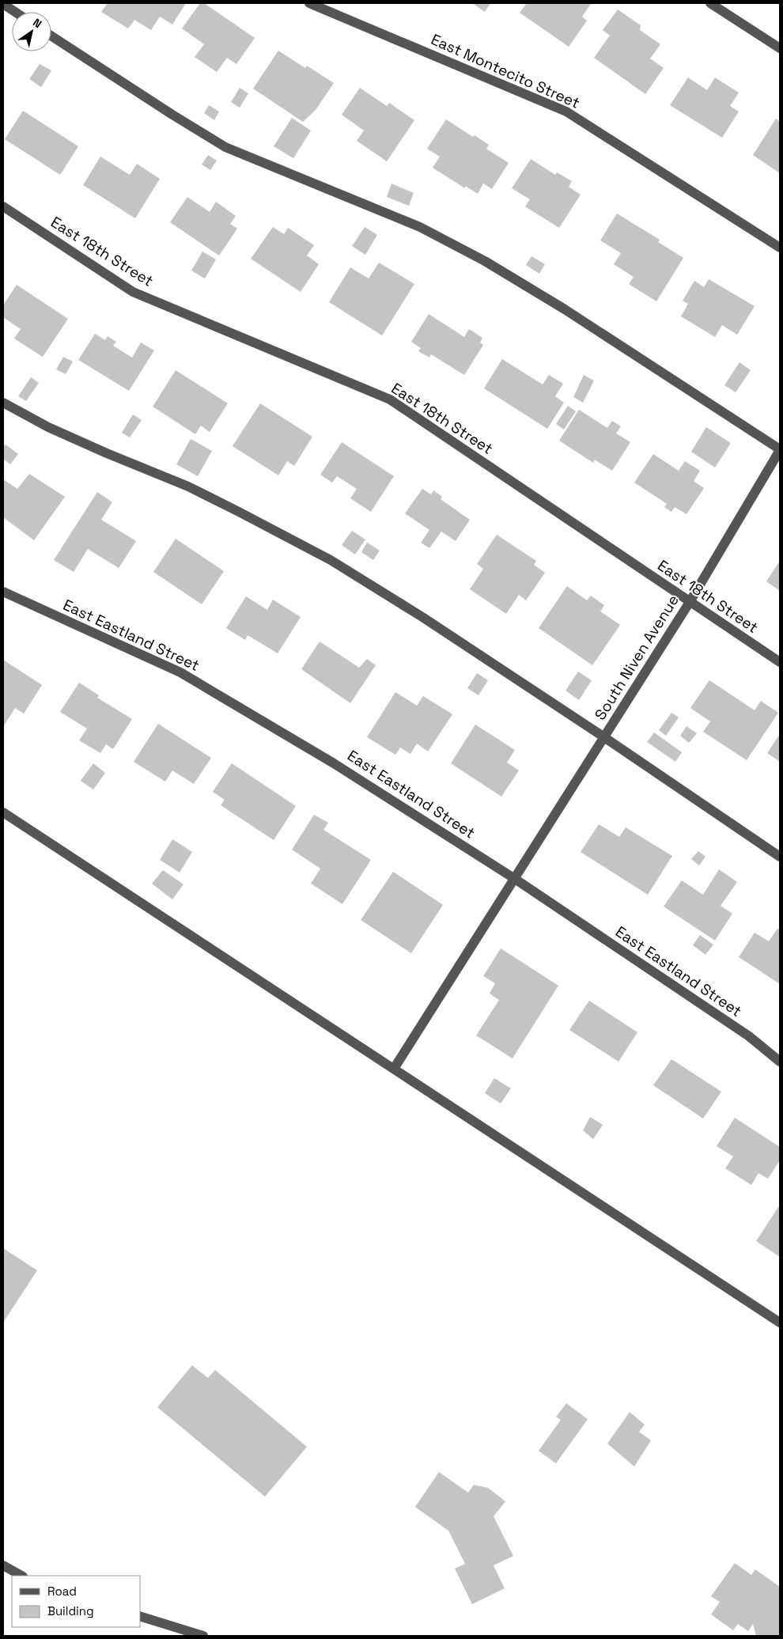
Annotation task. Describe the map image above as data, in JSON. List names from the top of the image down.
{
  "streets": {
    "street": [
      "East Montecito Street",
      "East 18th Street",
      "East Eastland Street",
      "South Niven Avenue"
    ]
  },
  "crossings": [
    ["East 18th Street", "South Niven Avenue"],
    ["East Eastland Street", "South Niven Avenue"]
  ],
  "legend": ["Road", "Building"],
  "north": "top right"
}
